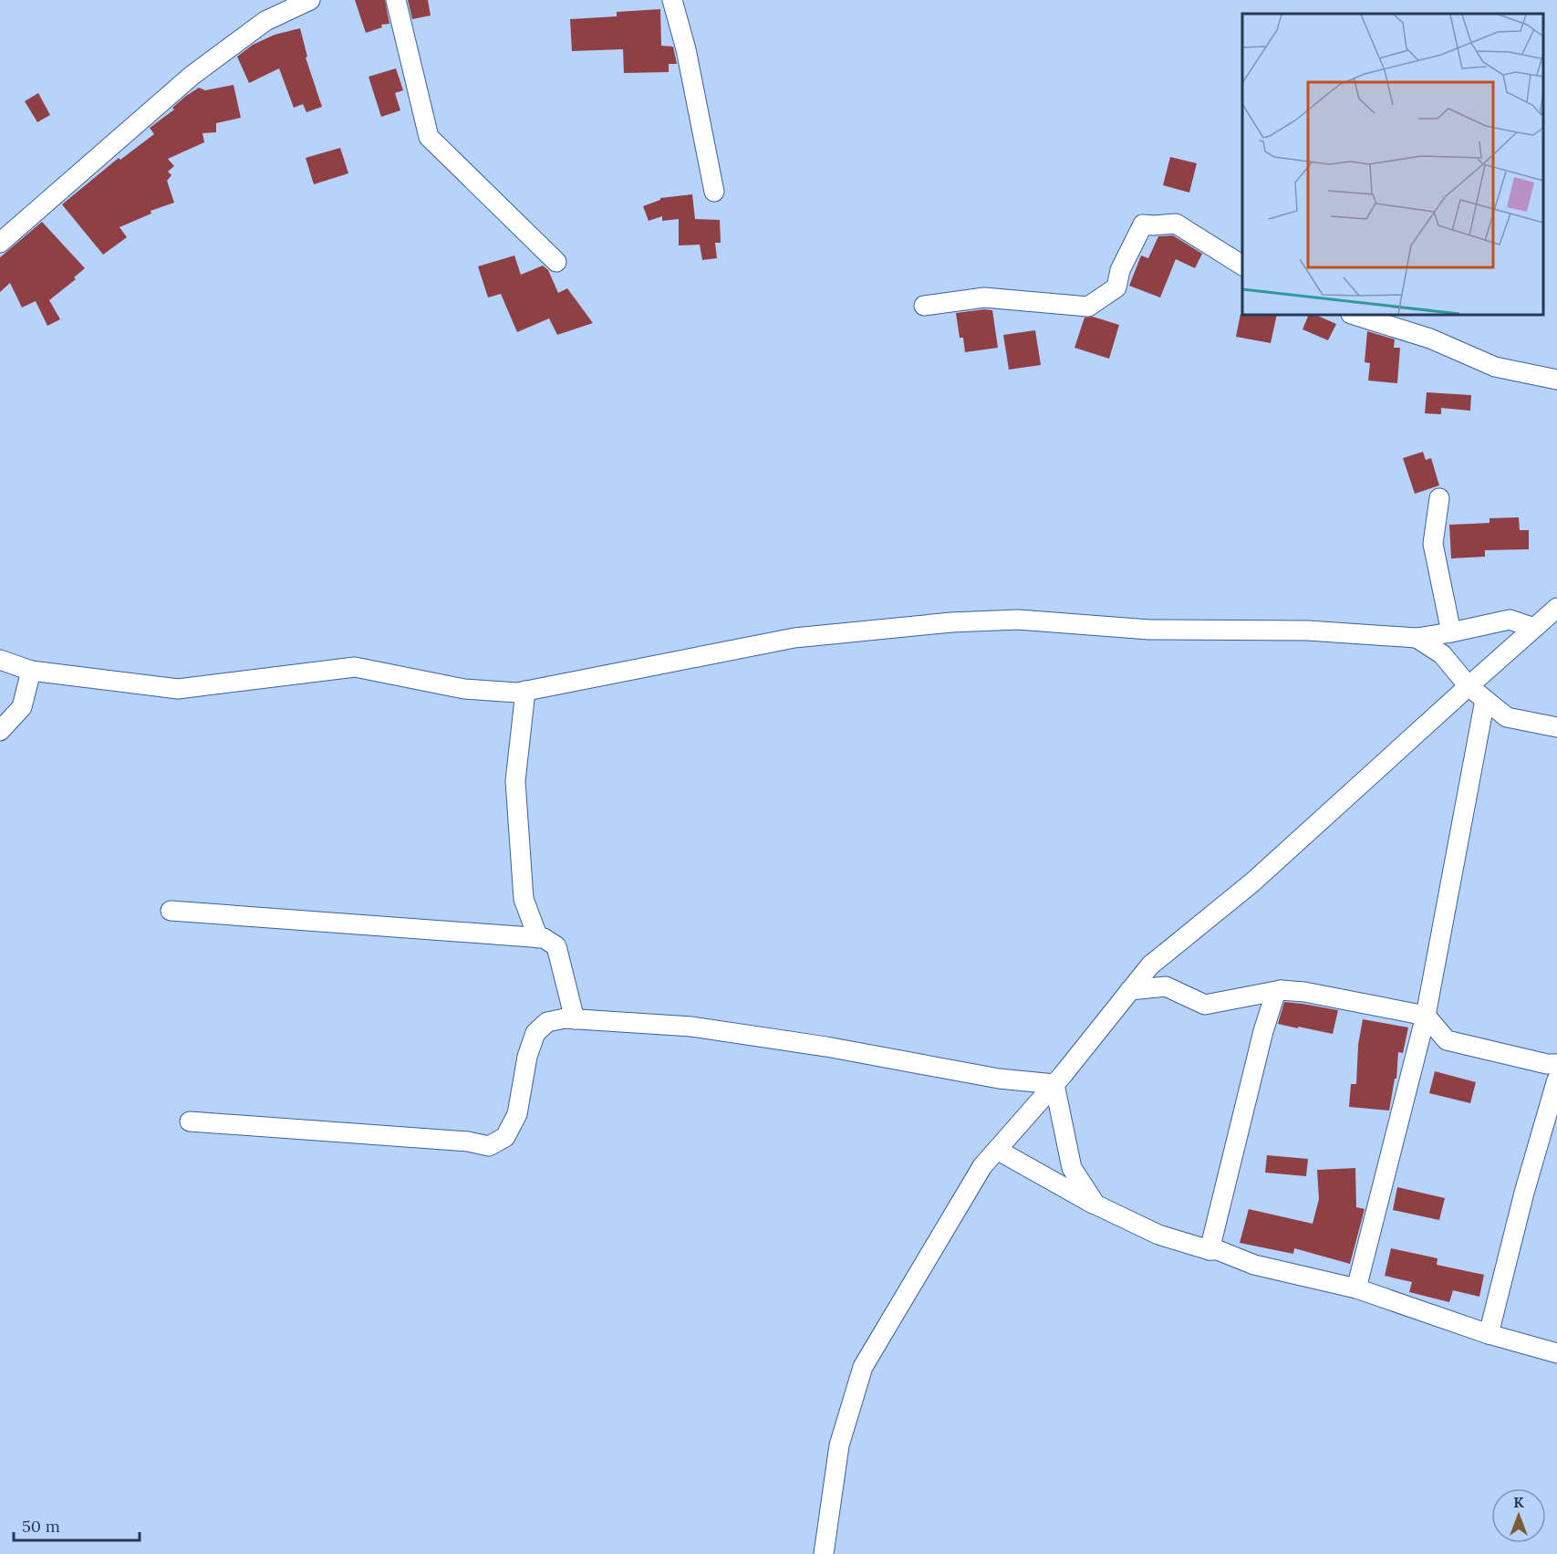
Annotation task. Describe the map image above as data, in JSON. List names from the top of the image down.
{
  "scale_bar": "50 m",
  "north": "top"
}
